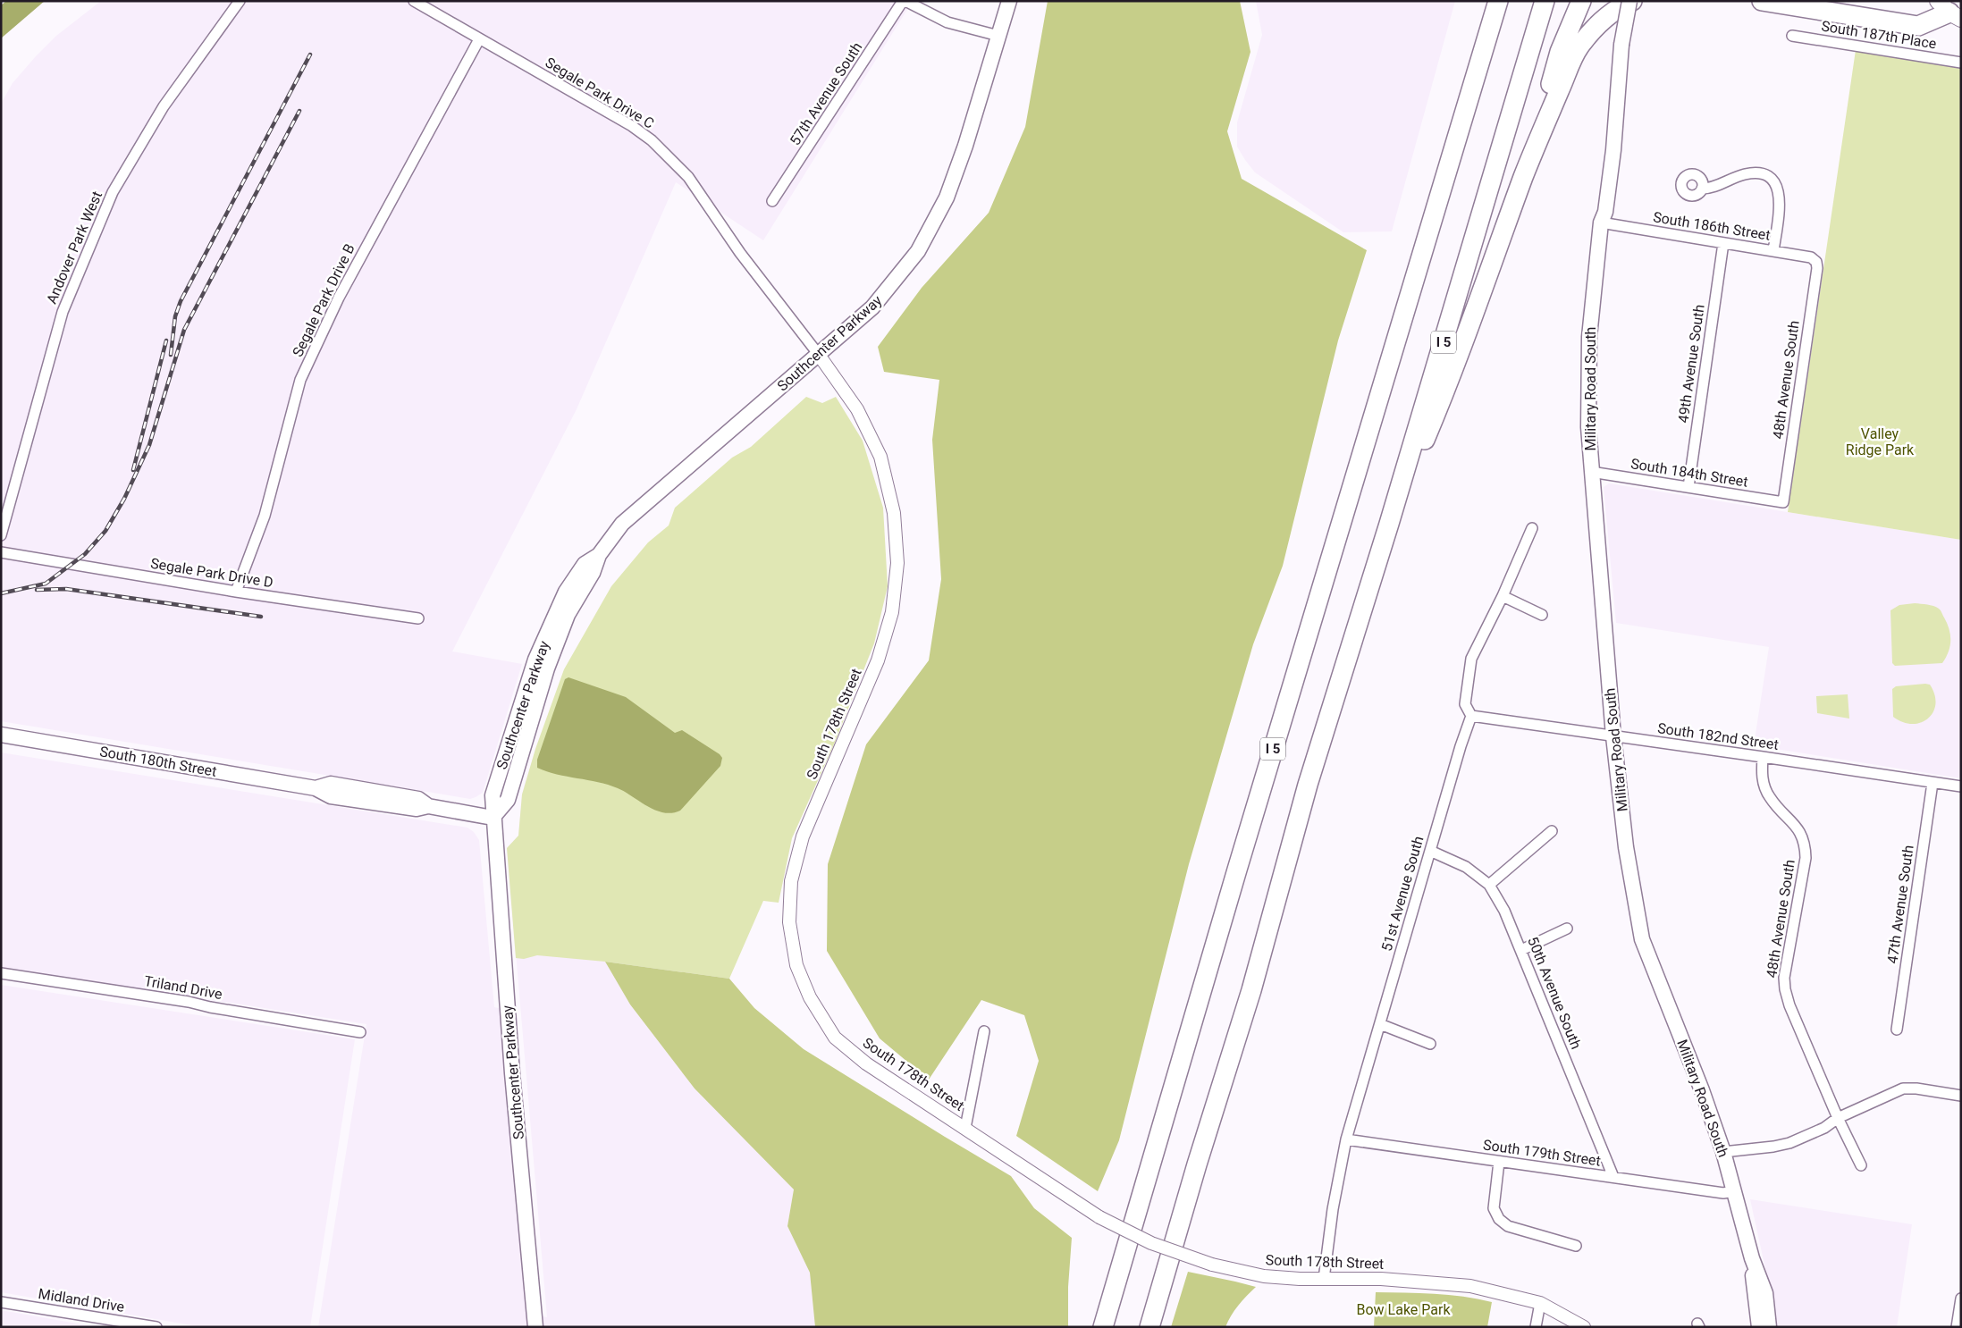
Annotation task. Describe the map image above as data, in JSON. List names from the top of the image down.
{
  "streets": {
    "highway": ["I 5"],
    "main road": ["Southcenter Parkway", "Military Road South", "South 180th Street"],
    "street": [
      "South 187th Place",
      "Segale Park Drive C",
      "57th Avenue South",
      "South 186th Street",
      "Andover Park West",
      "Segale Park Drive B",
      "49th Avenue South",
      "48th Avenue South",
      "South 184th Street",
      "Segale Park Drive D",
      "South 178th Street",
      "South 182nd Street",
      "51st Avenue South",
      "47th Avenue South",
      "Triland Drive",
      "50th Avenue South",
      "South 179th Street",
      "Midland Drive"
    ]
  },
  "crossings": [
    ["Segale Park Drive C", "Segale Park Drive B"],
    ["Segale Park Drive C", "Southcenter Parkway"],
    ["Segale Park Drive C", "South 178th Street"],
    ["South 186th Street", "49th Avenue South"],
    ["South 186th Street", "48th Avenue South"],
    ["South 186th Street", "Military Road South"],
    ["Segale Park Drive B", "Segale Park Drive D"],
    ["Southcenter Parkway", "South 178th Street"],
    ["Southcenter Parkway", "South 180th Street"],
    ["49th Avenue South", "South 184th Street"],
    ["48th Avenue South", "South 184th Street"],
    ["48th Avenue South", "South 182nd Street"],
    ["Military Road South", "South 184th Street"],
    ["Military Road South", "South 182nd Street"],
    ["Military Road South", "South 179th Street"],
    ["South 178th Street", "51st Avenue South"],
    ["South 182nd Street", "51st Avenue South"],
    ["South 182nd Street", "47th Avenue South"],
    ["51st Avenue South", "50th Avenue South"],
    ["51st Avenue South", "South 179th Street"],
    ["50th Avenue South", "South 179th Street"]
  ],
  "parks": ["Valley Ridge Park", "Bow Lake Park"]
}
